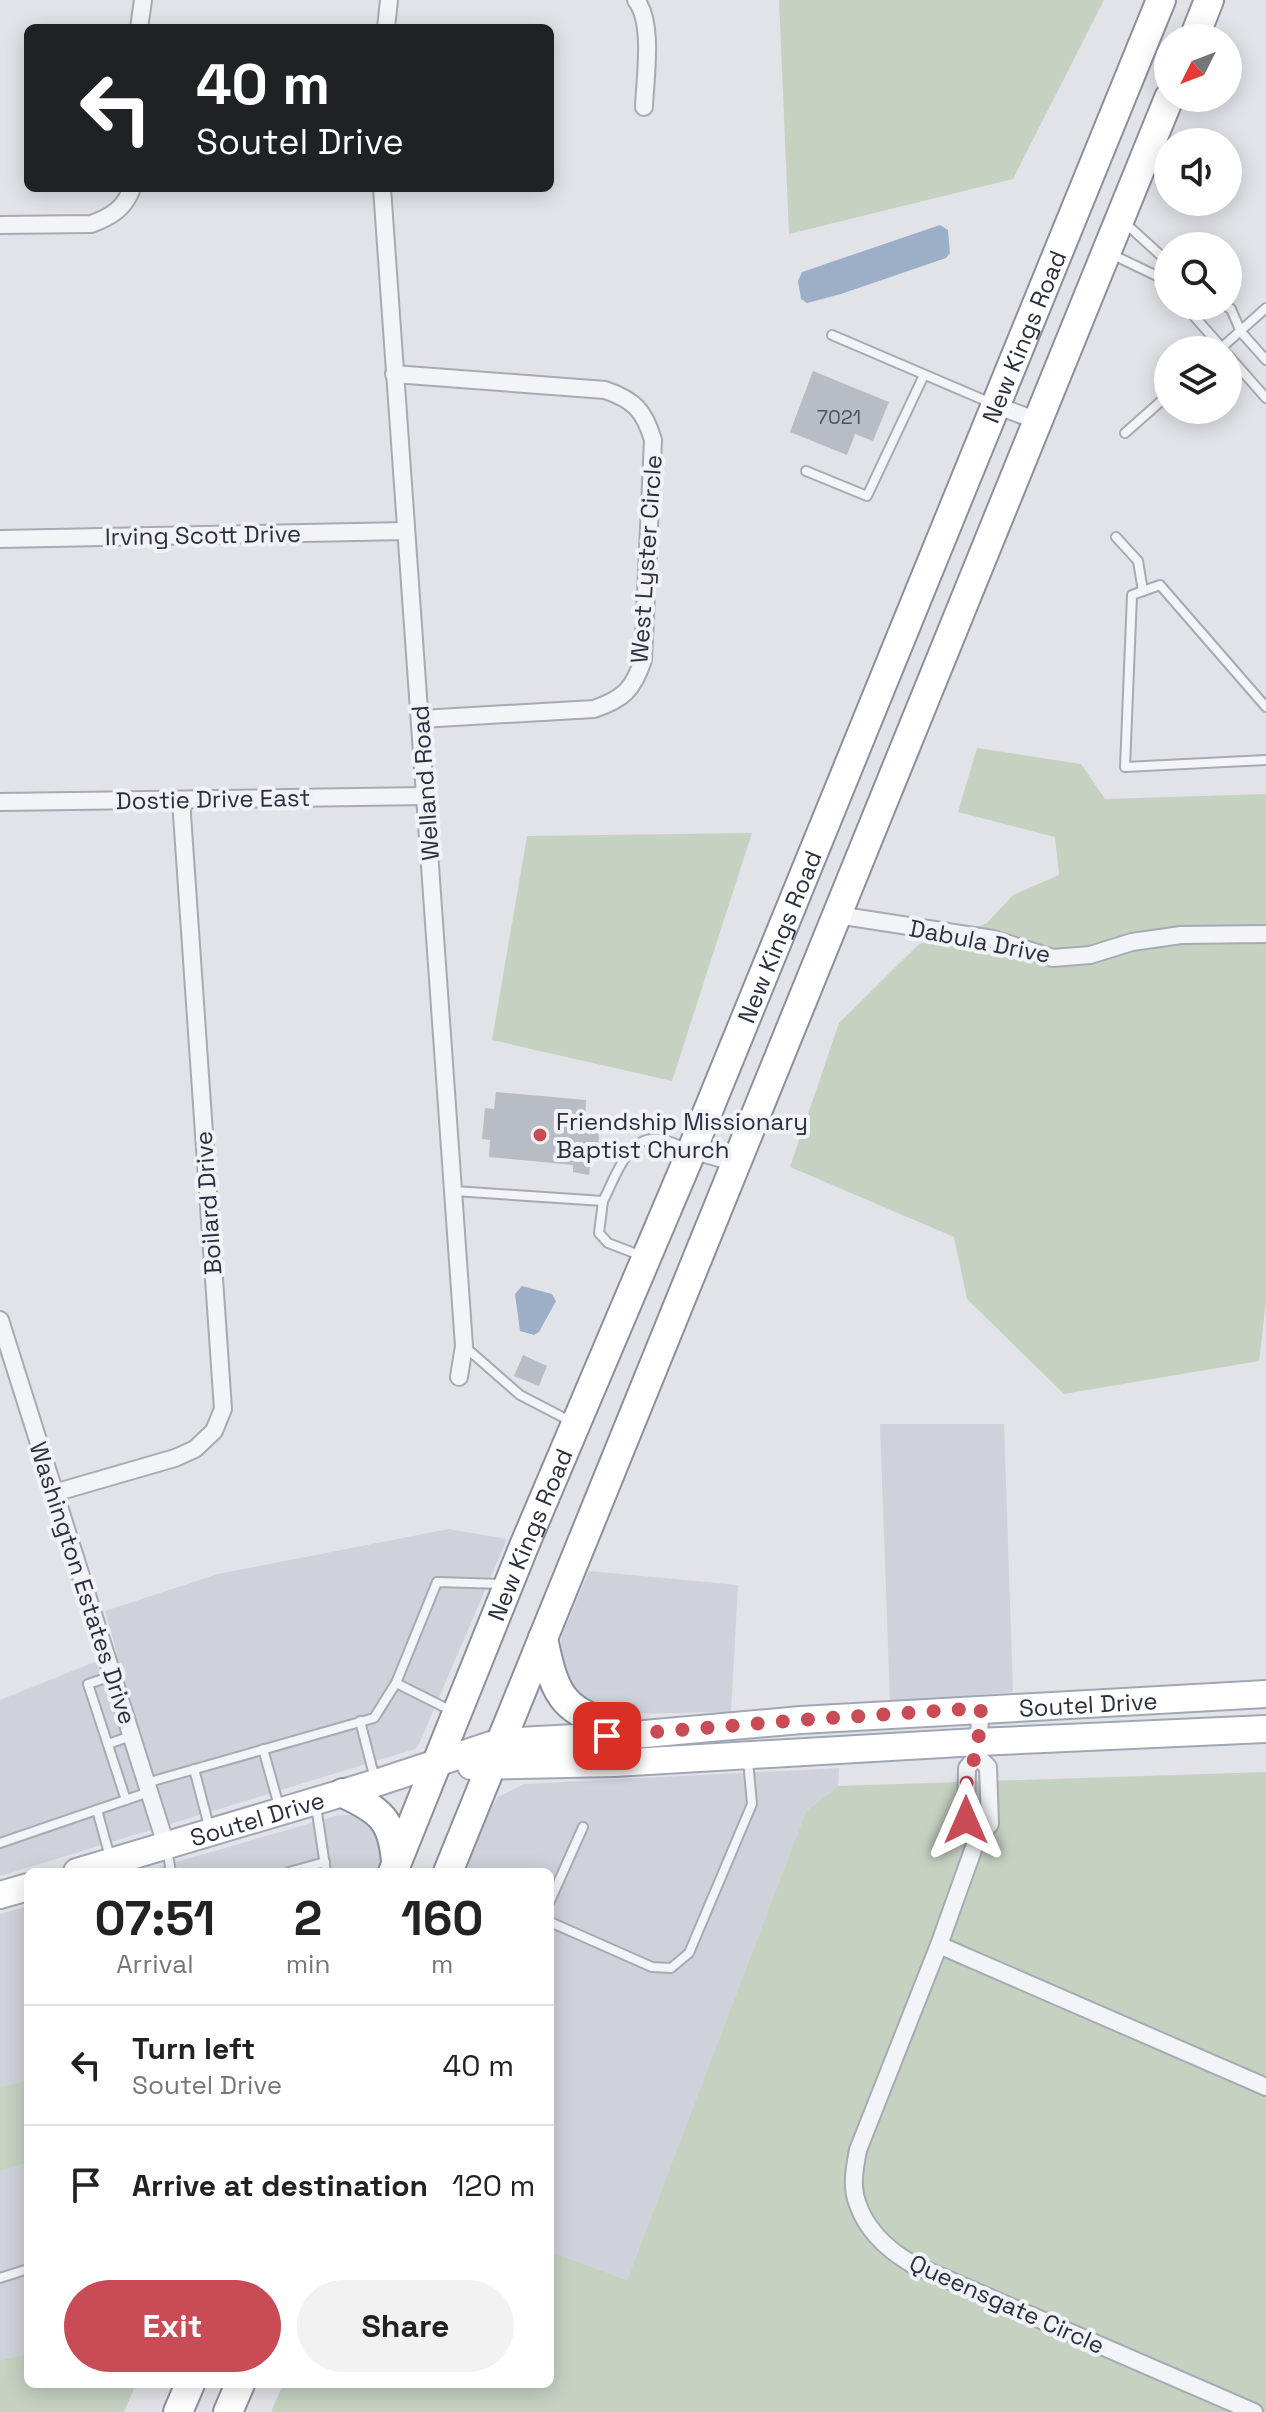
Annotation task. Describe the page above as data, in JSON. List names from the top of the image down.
{
  "streets": {
    "highway": ["New Kings Road"],
    "main road": ["Soutel Drive"],
    "street": [
      "Irving Scott Drive",
      "West Lyster Circle",
      "Welland Road",
      "Dostie Drive East",
      "Dabula Drive",
      "Boilard Drive",
      "Washington Estates Drive",
      "Queensgate Circle"
    ]
  },
  "crossings": [
    ["New Kings Road", "Dabula Drive"],
    ["New Kings Road", "Soutel Drive"],
    ["Irving Scott Drive", "Welland Road"],
    ["West Lyster Circle", "Welland Road"],
    ["Welland Road", "Dostie Drive East"],
    ["Dostie Drive East", "Boilard Drive"],
    ["Boilard Drive", "Washington Estates Drive"],
    ["Washington Estates Drive", "Soutel Drive"],
    ["Soutel Drive", "Queensgate Circle"]
  ],
  "places": ["Friendship Missionary Baptist Church"],
  "house_numbers": ["7021"],
  "north": "bottom left",
  "page": {
    "turn": ["40 m", "Soutel Drive"],
    "eta": [
      "07:51",
      "Arrival",
      "2",
      "min",
      "160",
      "m"
    ],
    "list": [
      {
        "name": "Turn left",
        "note": "Soutel Drive",
        "value": "40 m"
      },
      {
        "name": "Arrive at destination",
        "value": "120 m"
      }
    ],
    "buttons": ["Exit", "Share"]
  }
}
